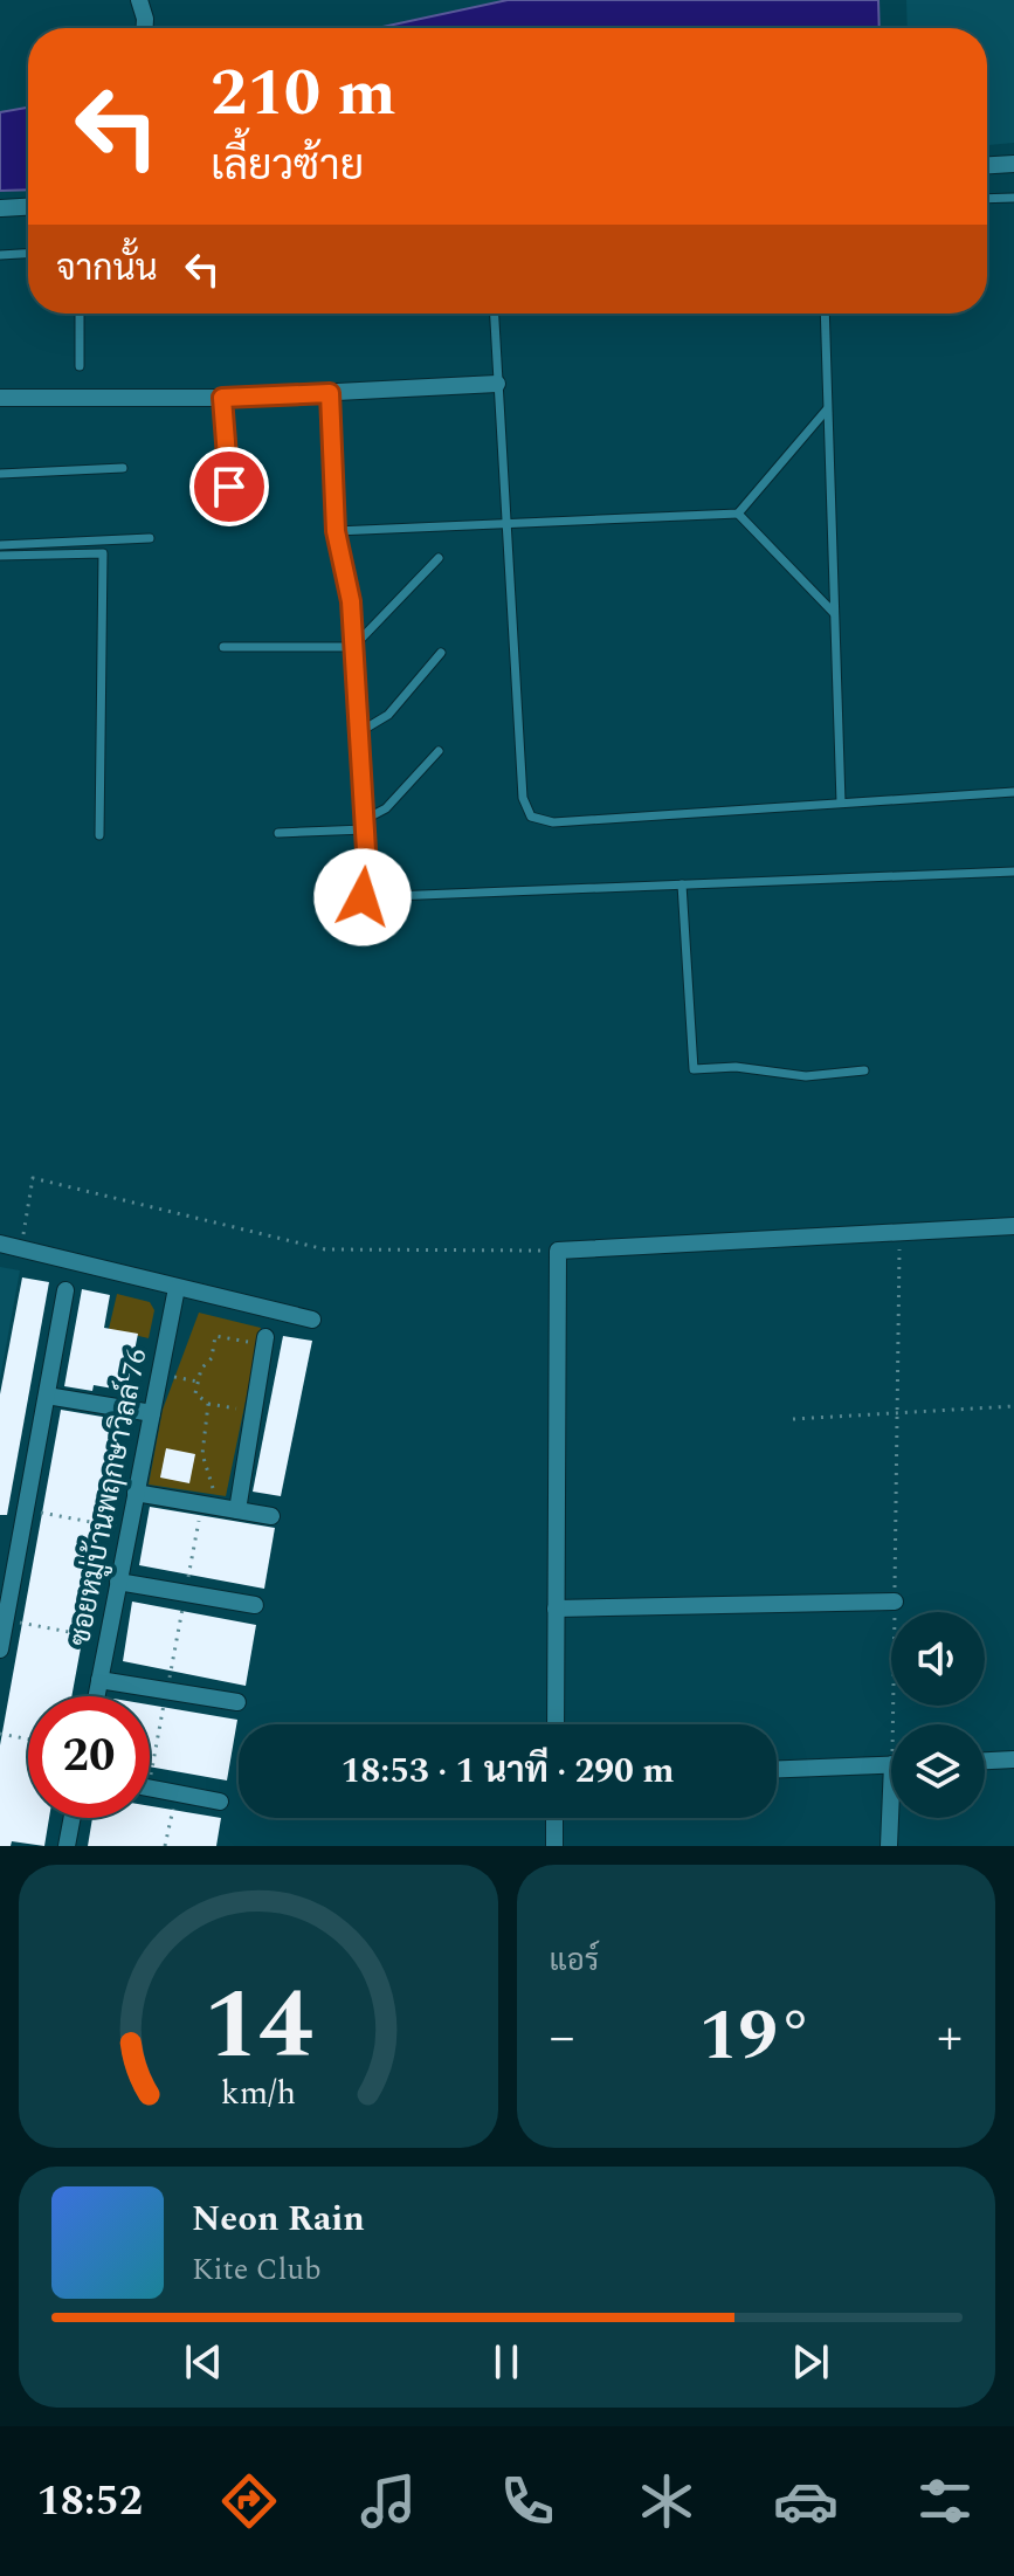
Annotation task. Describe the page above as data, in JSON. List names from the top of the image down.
{
  "streets": {
    "street": ["ซอยหมู่บ้านพฤกษาวิลล์ 76"]
  },
  "page": {
    "turn": ["210 m", "เลี้ยวซ้าย"],
    "then": "จากนั้น",
    "limit": "20",
    "trip": "18:53 · 1 นาที · 290 m",
    "tile": "แอร์",
    "heat": ["−", "19°", "+"],
    "song": ["Neon Rain", "Kite Club"],
    "tabs": "18:52",
    "gauge": ["14", "km/h"]
  }
}
